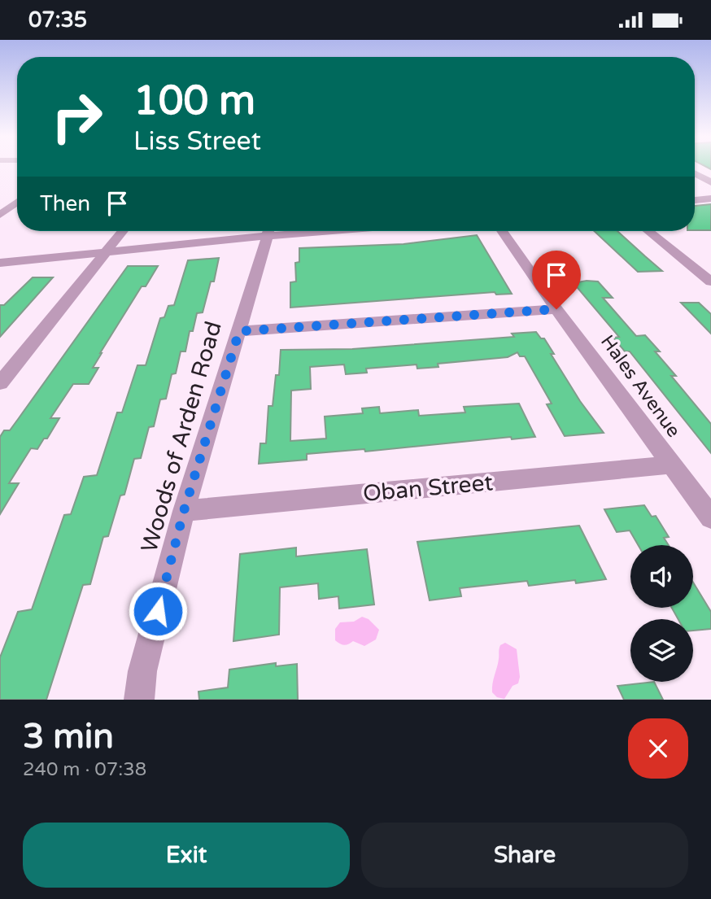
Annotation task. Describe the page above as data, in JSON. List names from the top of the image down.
{
  "streets": {
    "street": ["Hales Avenue", "Woods of Arden Road", "Oban Street"]
  },
  "crossings": [
    ["Hales Avenue", "Oban Street"],
    ["Woods of Arden Road", "Oban Street"]
  ],
  "page": {
    "status": "07:35",
    "turn": ["100 m", "Liss Street"],
    "then": "Then",
    "heading": ["3 min", "240 m · 07:38"],
    "buttons": ["Exit", "Share"]
  }
}
